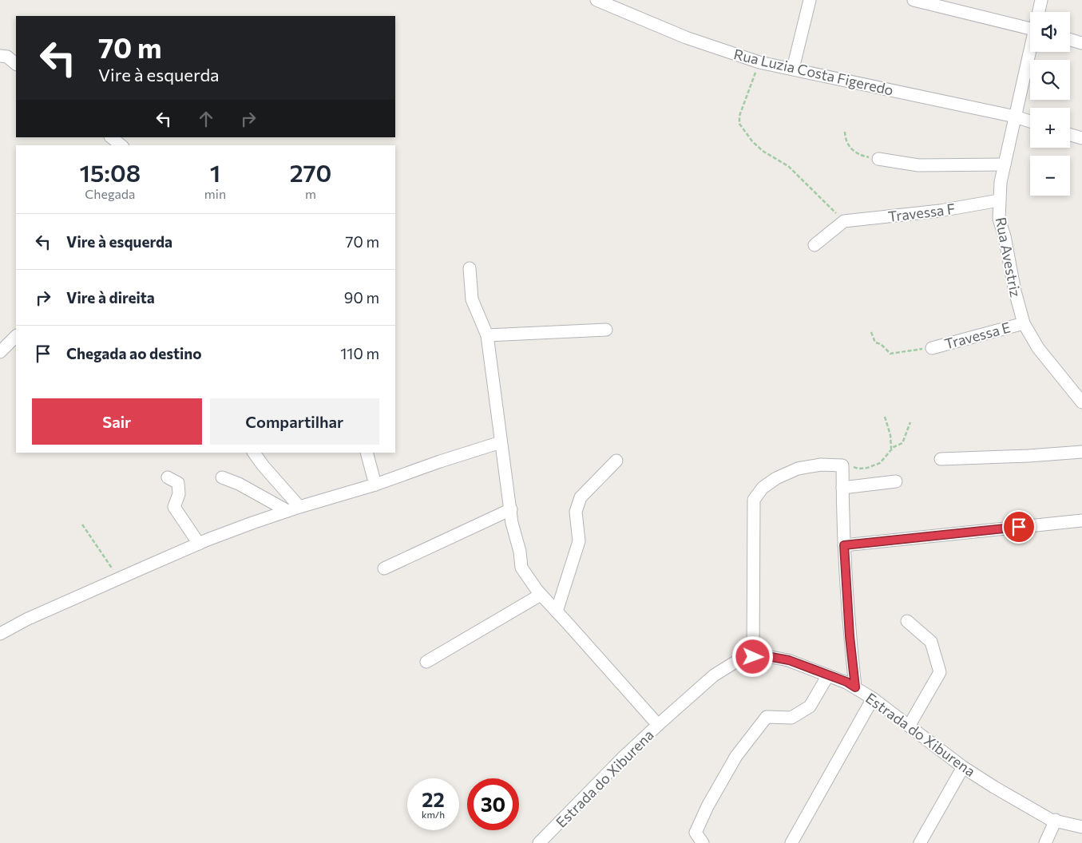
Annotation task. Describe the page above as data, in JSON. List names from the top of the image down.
{
  "streets": {
    "street": [
      "Rua Luzia Costa Figeredo",
      "Travessa F",
      "Rua Avestriz",
      "Travessa E",
      "Estrada do Xiburena"
    ]
  },
  "crossings": [
    ["Rua Luzia Costa Figeredo", "Rua Avestriz"],
    ["Travessa F", "Rua Avestriz"],
    ["Rua Avestriz", "Travessa E"]
  ],
  "page": {
    "map_buttons": ["+", "−"],
    "turn": ["70 m", "Vire à esquerda"],
    "eta": [
      "15:08",
      "Chegada",
      "1",
      "min",
      "270",
      "m"
    ],
    "list": [
      {
        "name": "Vire à esquerda",
        "value": "70 m"
      },
      {
        "name": "Vire à direita",
        "value": "90 m"
      },
      {
        "name": "Chegada ao destino",
        "value": "110 m"
      }
    ],
    "buttons": ["Sair", "Compartilhar"],
    "speed": "22 km/h",
    "limit": "30"
  }
}
